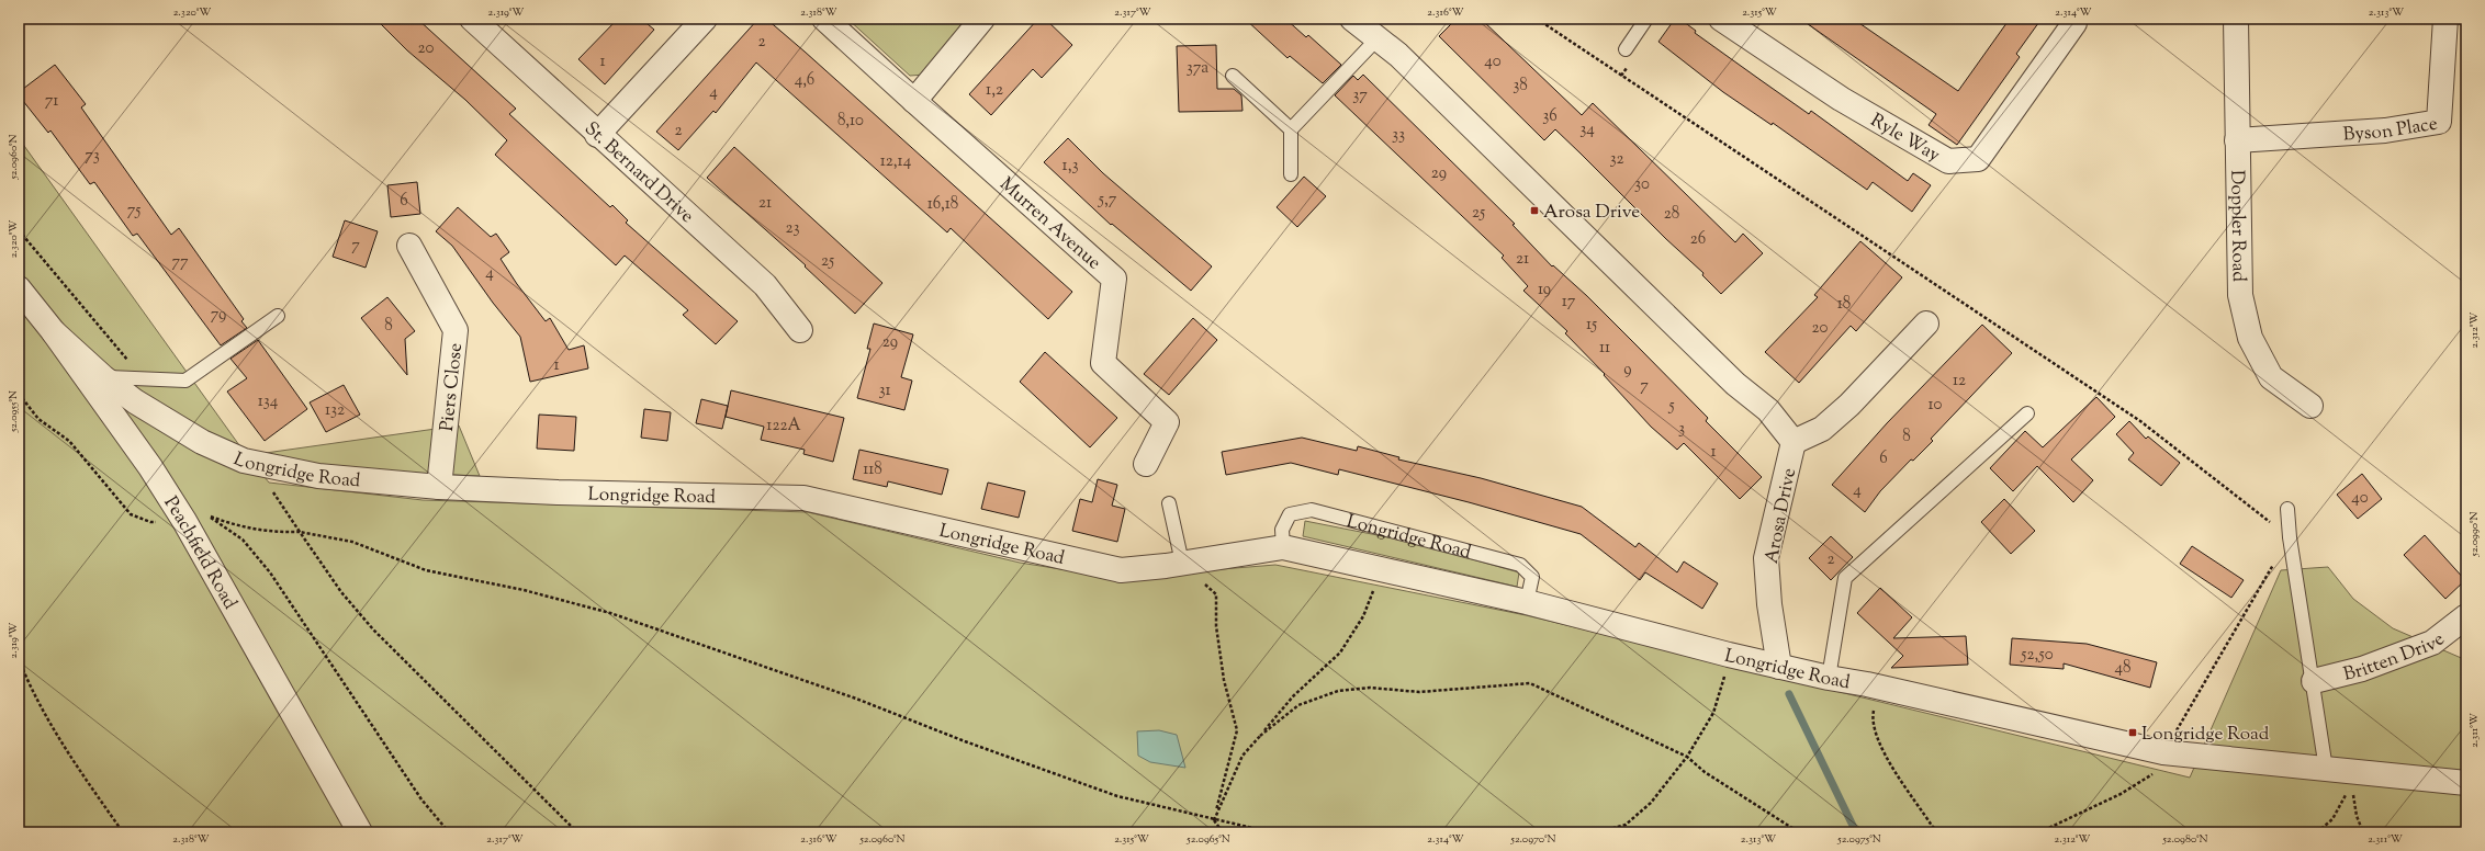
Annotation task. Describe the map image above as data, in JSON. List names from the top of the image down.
{
  "streets": {
    "street": [
      "Byson Place",
      "Ryle Way",
      "St. Bernard Drive",
      "Murren Avenue",
      "Doppler Road",
      "Piers Close",
      "Longridge Road",
      "Arosa Drive",
      "Peachfield Road",
      "Britten Drive"
    ]
  },
  "crossings": [
    ["Byson Place", "Doppler Road"],
    ["Piers Close", "Longridge Road"],
    ["Longridge Road", "Arosa Drive"],
    ["Longridge Road", "Peachfield Road"]
  ],
  "places": {
    "transit": ["Arosa Drive", "Longridge Road"]
  },
  "house_numbers": [
    "2",
    "20",
    "1",
    "40",
    "37a",
    "4,6",
    "38",
    "1,2",
    "4",
    "37",
    "71",
    "36",
    "8,10",
    "34",
    "2",
    "33",
    "73",
    "32",
    "12,14",
    "1,3",
    "29",
    "30",
    "5,7",
    "6",
    "21",
    "16,18",
    "75",
    "25",
    "28",
    "23",
    "26",
    "7",
    "21",
    "25",
    "77",
    "4",
    "19",
    "17",
    "18",
    "79",
    "15",
    "8",
    "20",
    "29",
    "11",
    "1",
    "9",
    "12",
    "7",
    "31",
    "134",
    "10",
    "5",
    "132",
    "122A",
    "3",
    "8",
    "1",
    "6",
    "118",
    "4",
    "40",
    "2",
    "52,50",
    "48"
  ],
  "coordinates": [
    "2.320°W",
    "2.319°W",
    "2.318°W",
    "2.317°W",
    "2.316°W",
    "2.315°W",
    "2.314°W",
    "2.313°W",
    "52.0960°N",
    "2.312°W",
    "52.0955°N",
    "52.0990°N",
    "2.311°W",
    "52.0965°N",
    "52.0970°N",
    "52.0975°N",
    "52.0980°N"
  ]
}
